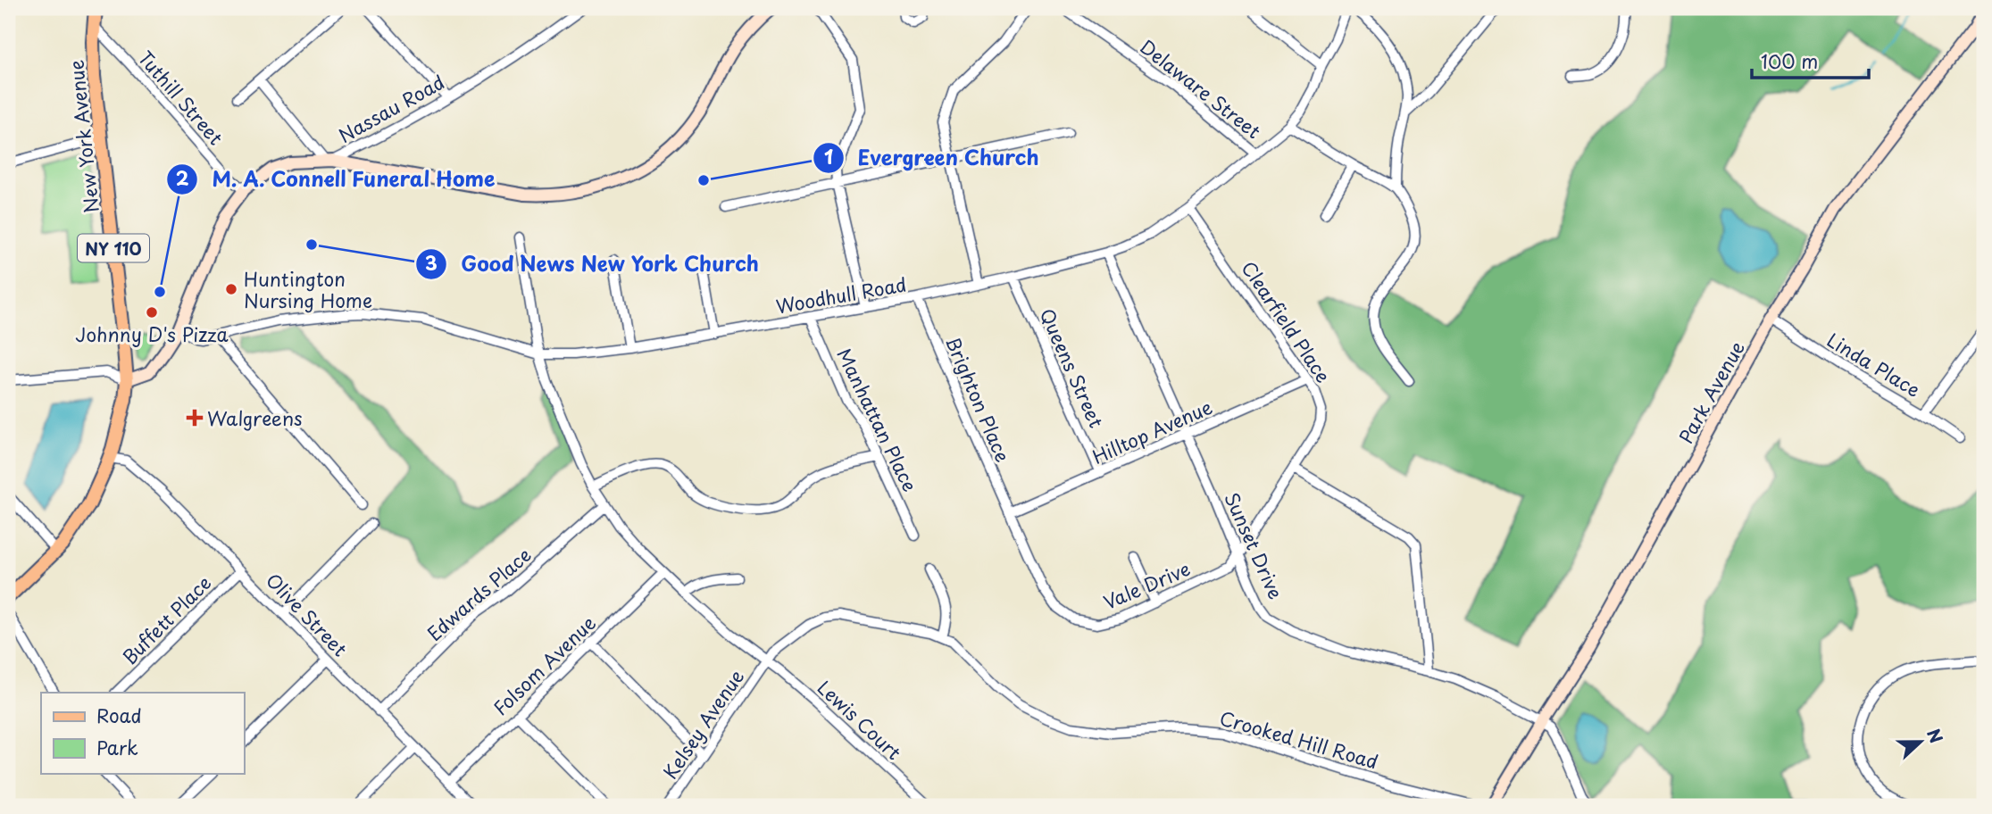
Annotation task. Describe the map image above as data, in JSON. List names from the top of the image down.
{
  "streets": {
    "main road": [
      "Nassau Road",
      "New York Avenue",
      "NY 110",
      "Park Avenue"
    ],
    "street": [
      "Delaware Street",
      "Tuthill Street",
      "Woodhull Road",
      "Clearfield Place",
      "Linda Place",
      "Queens Street",
      "Brighton Place",
      "Manhattan Place",
      "Hilltop Avenue",
      "Sunset Drive",
      "Vale Drive",
      "Edwards Place",
      "Olive Street",
      "Buffett Place",
      "Folsom Avenue",
      "Lewis Court",
      "Kelsey Avenue",
      "Crooked Hill Road"
    ]
  },
  "crossings": [
    ["Delaware Street", "Woodhull Road"],
    ["Tuthill Street", "Nassau Road"],
    ["Tuthill Street", "New York Avenue"],
    ["Nassau Road", "New York Avenue"],
    ["New York Avenue", "Olive Street"],
    ["Woodhull Road", "Clearfield Place"],
    ["Woodhull Road", "Queens Street"],
    ["Woodhull Road", "Brighton Place"],
    ["Woodhull Road", "Manhattan Place"],
    ["Woodhull Road", "Sunset Drive"],
    ["Clearfield Place", "Hilltop Avenue"],
    ["Clearfield Place", "Sunset Drive"],
    ["Clearfield Place", "Vale Drive"],
    ["Linda Place", "Park Avenue"],
    ["Queens Street", "Hilltop Avenue"],
    ["Park Avenue", "Sunset Drive"],
    ["Brighton Place", "Hilltop Avenue"],
    ["Brighton Place", "Vale Drive"],
    ["Hilltop Avenue", "Sunset Drive"],
    ["Hilltop Avenue", "Vale Drive"],
    ["Sunset Drive", "Vale Drive"],
    ["Edwards Place", "Olive Street"],
    ["Olive Street", "Buffett Place"],
    ["Olive Street", "Folsom Avenue"],
    ["Lewis Court", "Kelsey Avenue"],
    ["Lewis Court", "Crooked Hill Road"],
    ["Kelsey Avenue", "Crooked Hill Road"]
  ],
  "places": {
    "other": [
      "Evergreen Church",
      "Good News New York Church",
      "Huntington Nursing Home",
      "M. A. Connell Funeral Home",
      "Johnny D's Pizza"
    ],
    "health": ["Walgreens"]
  },
  "legend": ["Road", "Park"],
  "scale_bar": "100 m",
  "north": "right"
}
